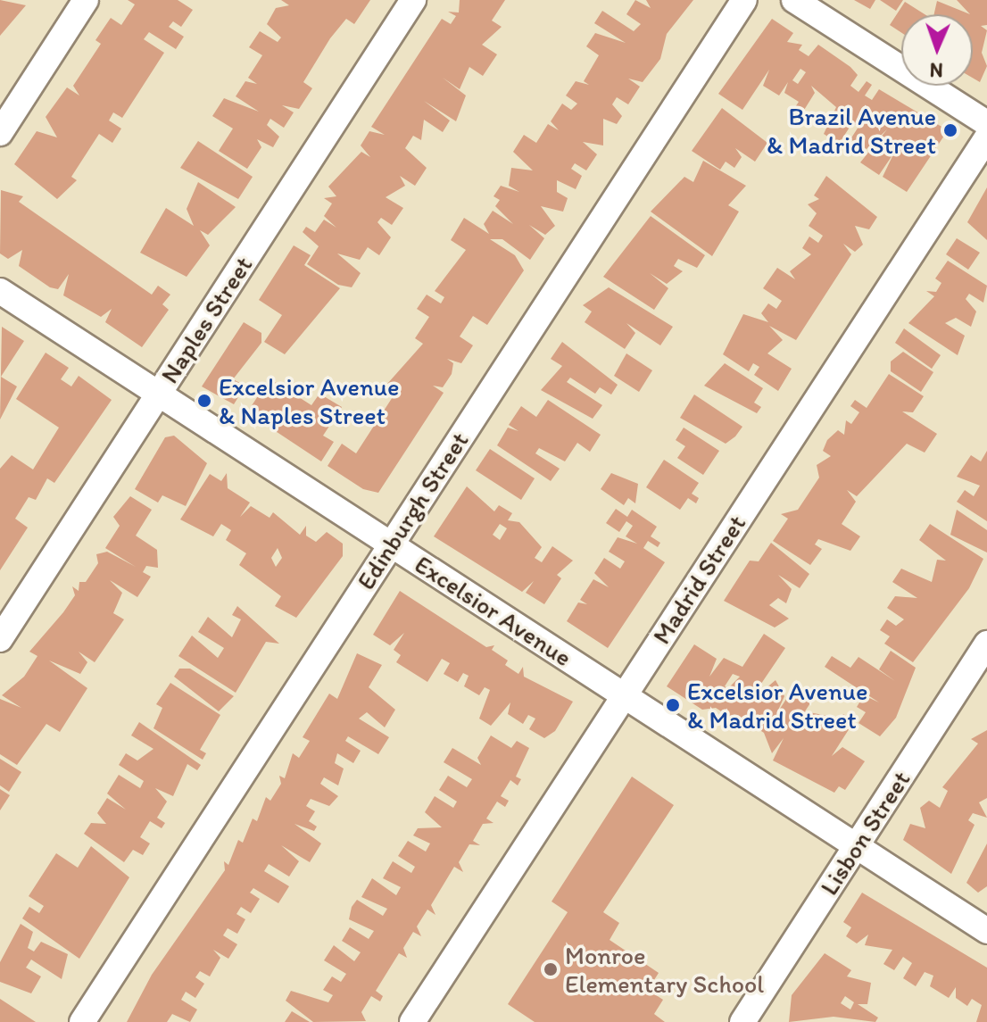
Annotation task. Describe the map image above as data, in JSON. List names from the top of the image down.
{
  "streets": {
    "street": [
      "Naples Street",
      "Edinburgh Street",
      "Madrid Street",
      "Excelsior Avenue",
      "Lisbon Street"
    ]
  },
  "crossings": [
    ["Naples Street", "Excelsior Avenue"],
    ["Edinburgh Street", "Excelsior Avenue"],
    ["Madrid Street", "Excelsior Avenue"],
    ["Excelsior Avenue", "Lisbon Street"]
  ],
  "places": [
    "Brazil Avenue & Madrid Street",
    "Excelsior Avenue & Naples Street",
    "Excelsior Avenue & Madrid Street",
    "Monroe Elementary School"
  ],
  "north": "bottom"
}
